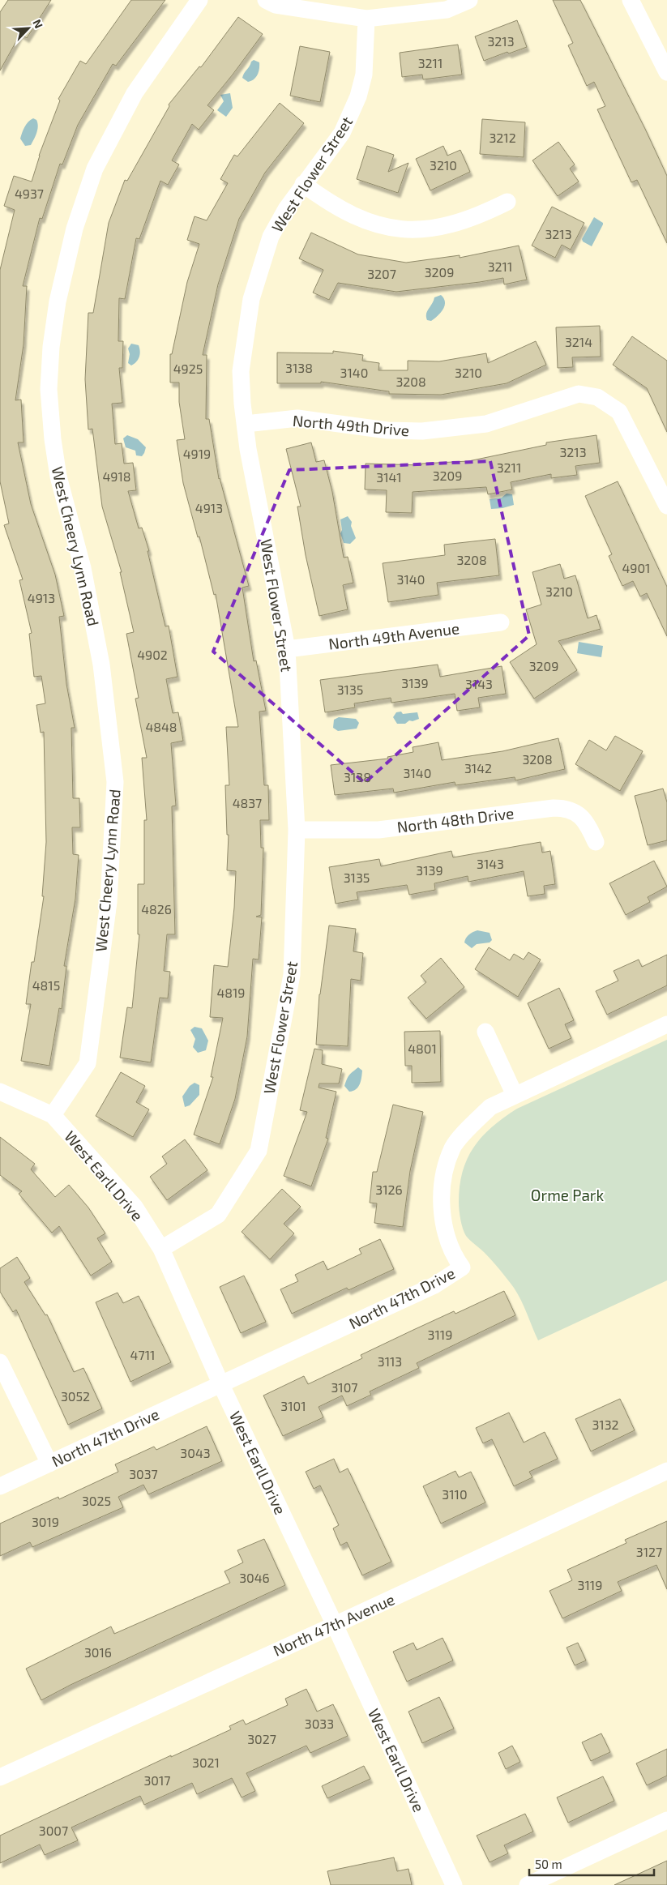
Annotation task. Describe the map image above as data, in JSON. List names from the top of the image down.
{
  "streets": {
    "street": [
      "West Flower Street",
      "North 49th Drive",
      "West Cheery Lynn Road",
      "North 49th Avenue",
      "North 48th Drive",
      "West Earll Drive",
      "North 47th Drive",
      "North 47th Avenue"
    ]
  },
  "crossings": [
    ["West Flower Street", "North 49th Drive"],
    ["West Flower Street", "North 49th Avenue"],
    ["West Flower Street", "North 48th Drive"],
    ["West Flower Street", "West Earll Drive"],
    ["West Cheery Lynn Road", "West Earll Drive"],
    ["West Earll Drive", "North 47th Drive"],
    ["West Earll Drive", "North 47th Avenue"]
  ],
  "parks": ["Orme Park"],
  "house_numbers": [
    "3213",
    "3211",
    "3212",
    "3210",
    "4937",
    "3213",
    "3211",
    "3209",
    "3207",
    "3214",
    "3138",
    "4925",
    "3140",
    "3210",
    "3208",
    "3213",
    "4919",
    "3211",
    "3209",
    "4918",
    "3141",
    "4913",
    "3208",
    "4901",
    "3140",
    "3210",
    "4913",
    "4902",
    "3209",
    "3139",
    "3143",
    "3135",
    "4848",
    "3208",
    "3142",
    "3140",
    "3138",
    "4837",
    "3143",
    "3139",
    "3135",
    "4826",
    "4815",
    "4819",
    "4801",
    "3126",
    "3119",
    "4711",
    "3113",
    "3107",
    "3052",
    "3101",
    "3132",
    "3043",
    "3037",
    "3110",
    "3025",
    "3019",
    "3127",
    "3046",
    "3119",
    "3016",
    "3033",
    "3027",
    "3021",
    "3017",
    "3007"
  ],
  "scale_bar": "50 m",
  "north": "top right"
}
